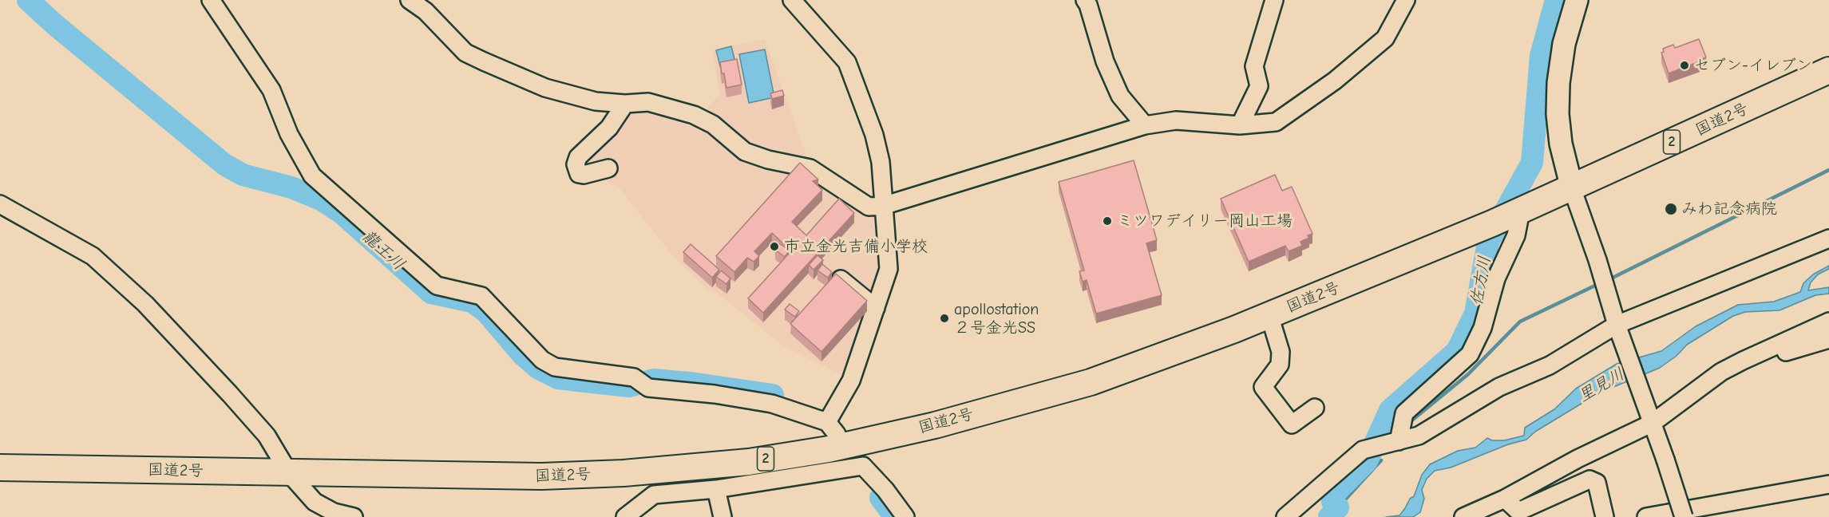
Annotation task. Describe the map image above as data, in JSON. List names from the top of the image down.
{
  "streets": {
    "highway": ["国道2号", "2"]
  },
  "water": ["龍王川", "佐方川", "里見川"],
  "places": [
    "セブン-イレブン",
    "みわ記念病院",
    "ミツワデイリー岡山工場",
    "市立金光吉備小学校",
    "apollostation ２号金光SS"
  ]
}
